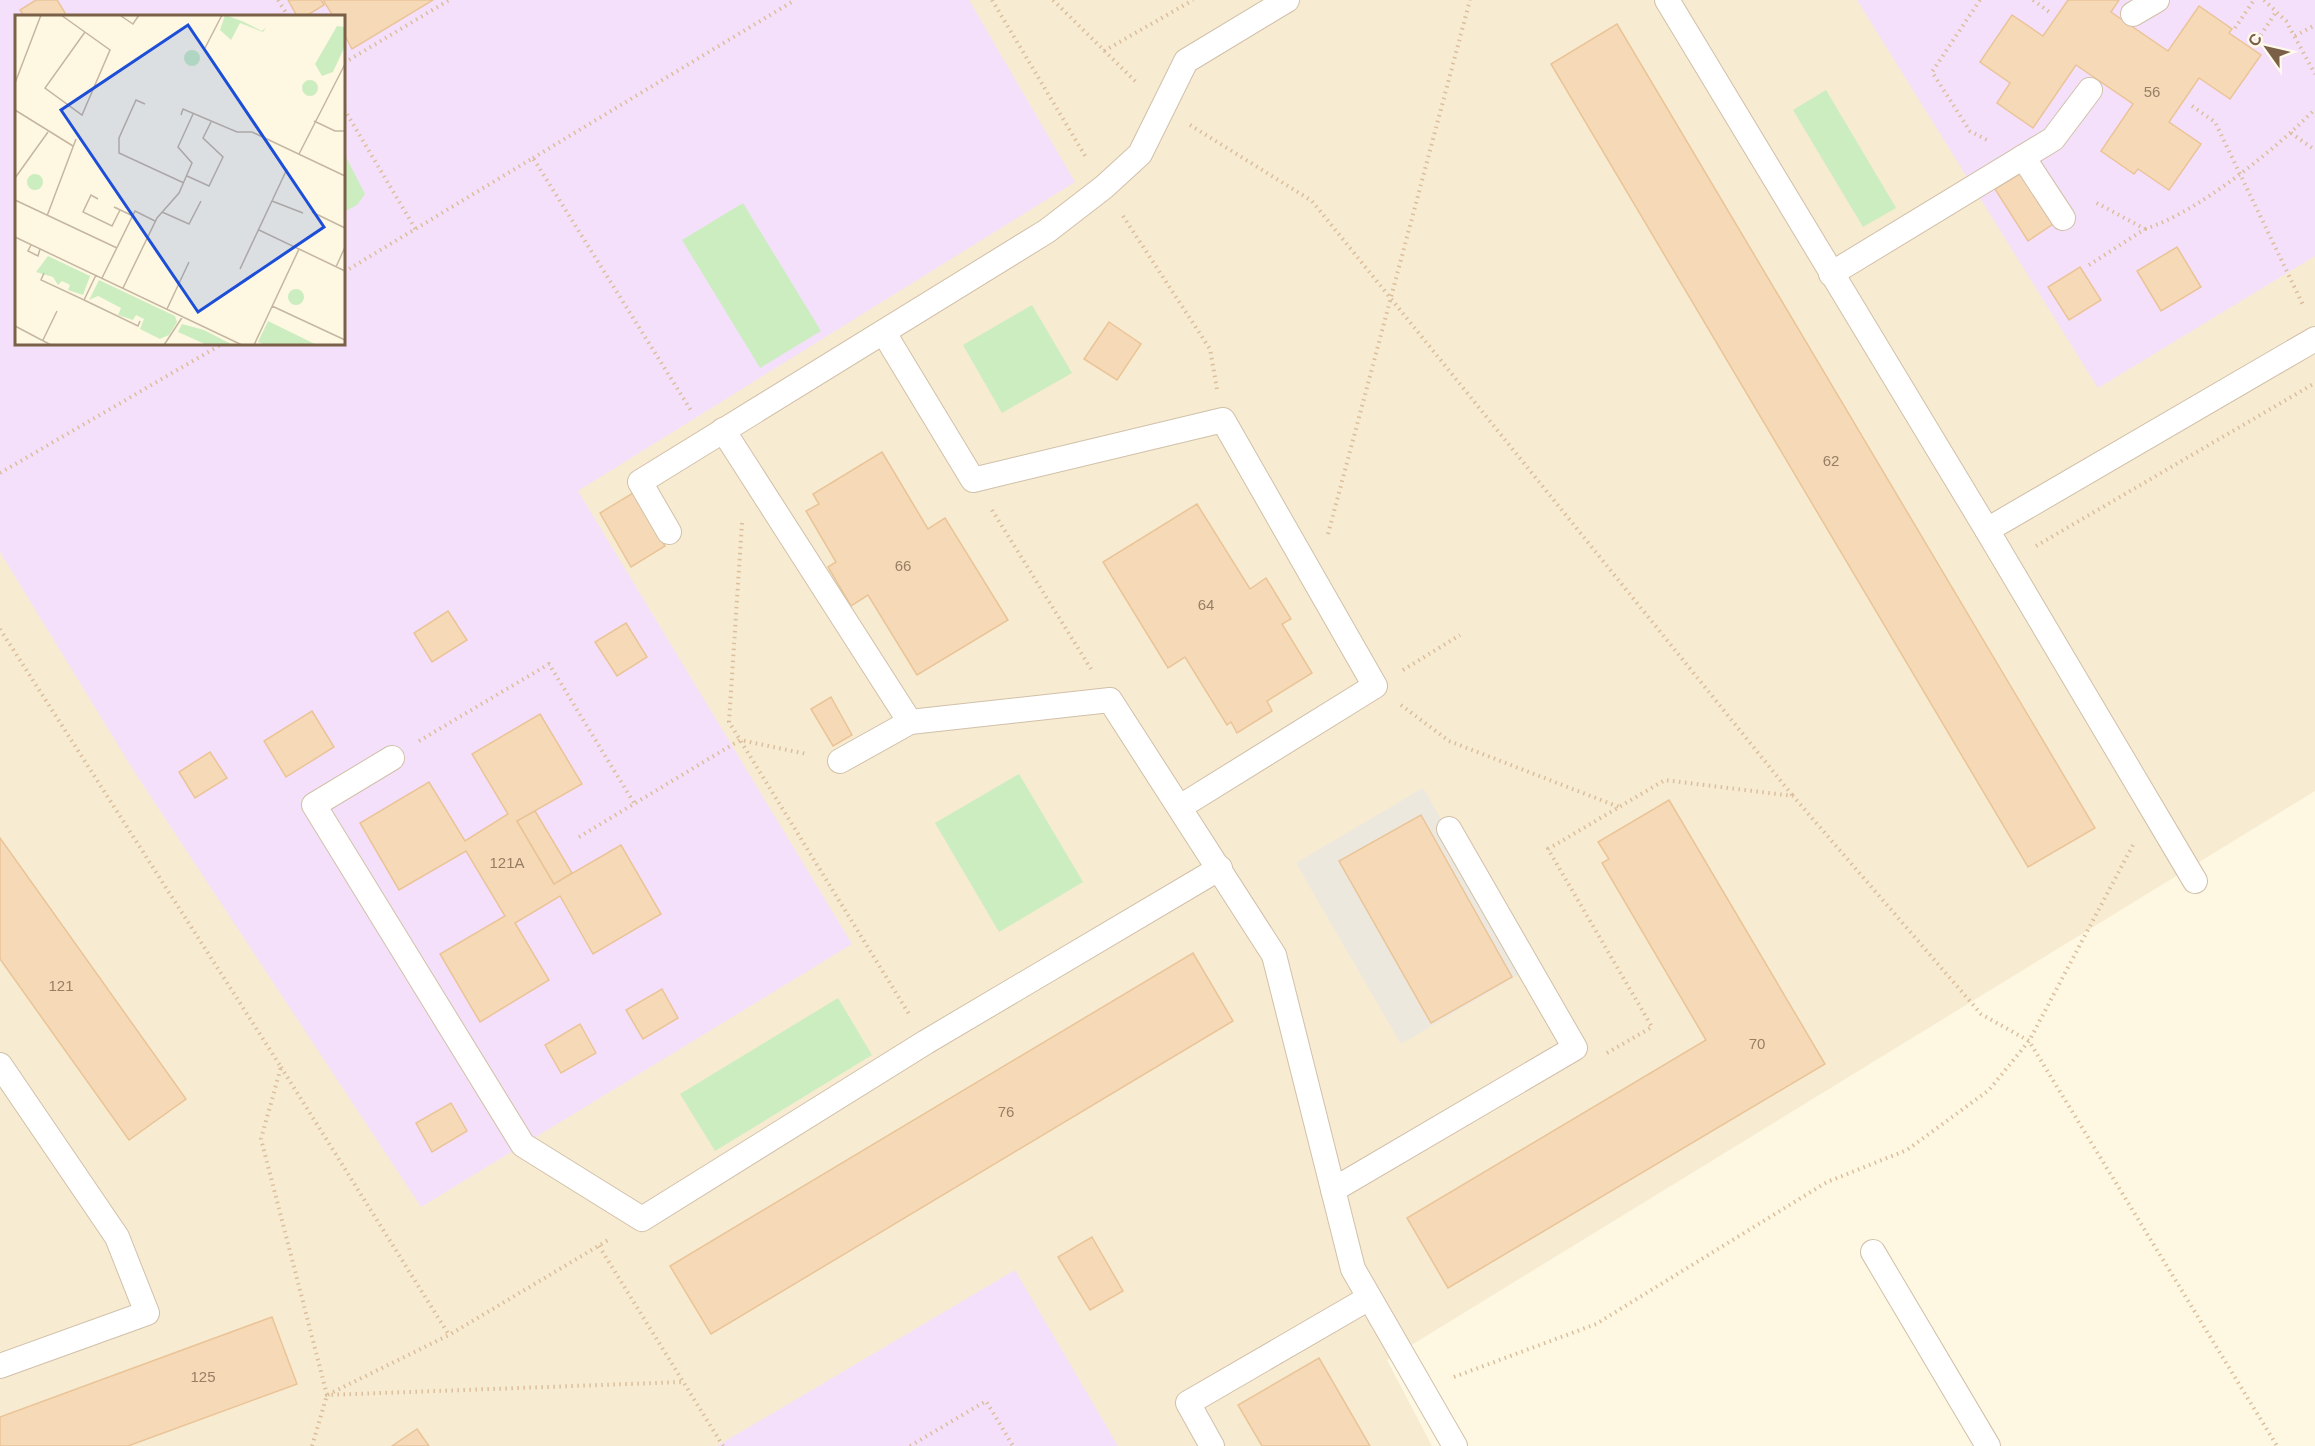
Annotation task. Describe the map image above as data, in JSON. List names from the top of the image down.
{
  "house_numbers": [
    "56",
    "62",
    "66",
    "64",
    "121А",
    "121",
    "70",
    "76",
    "125"
  ],
  "north": "top left"
}
